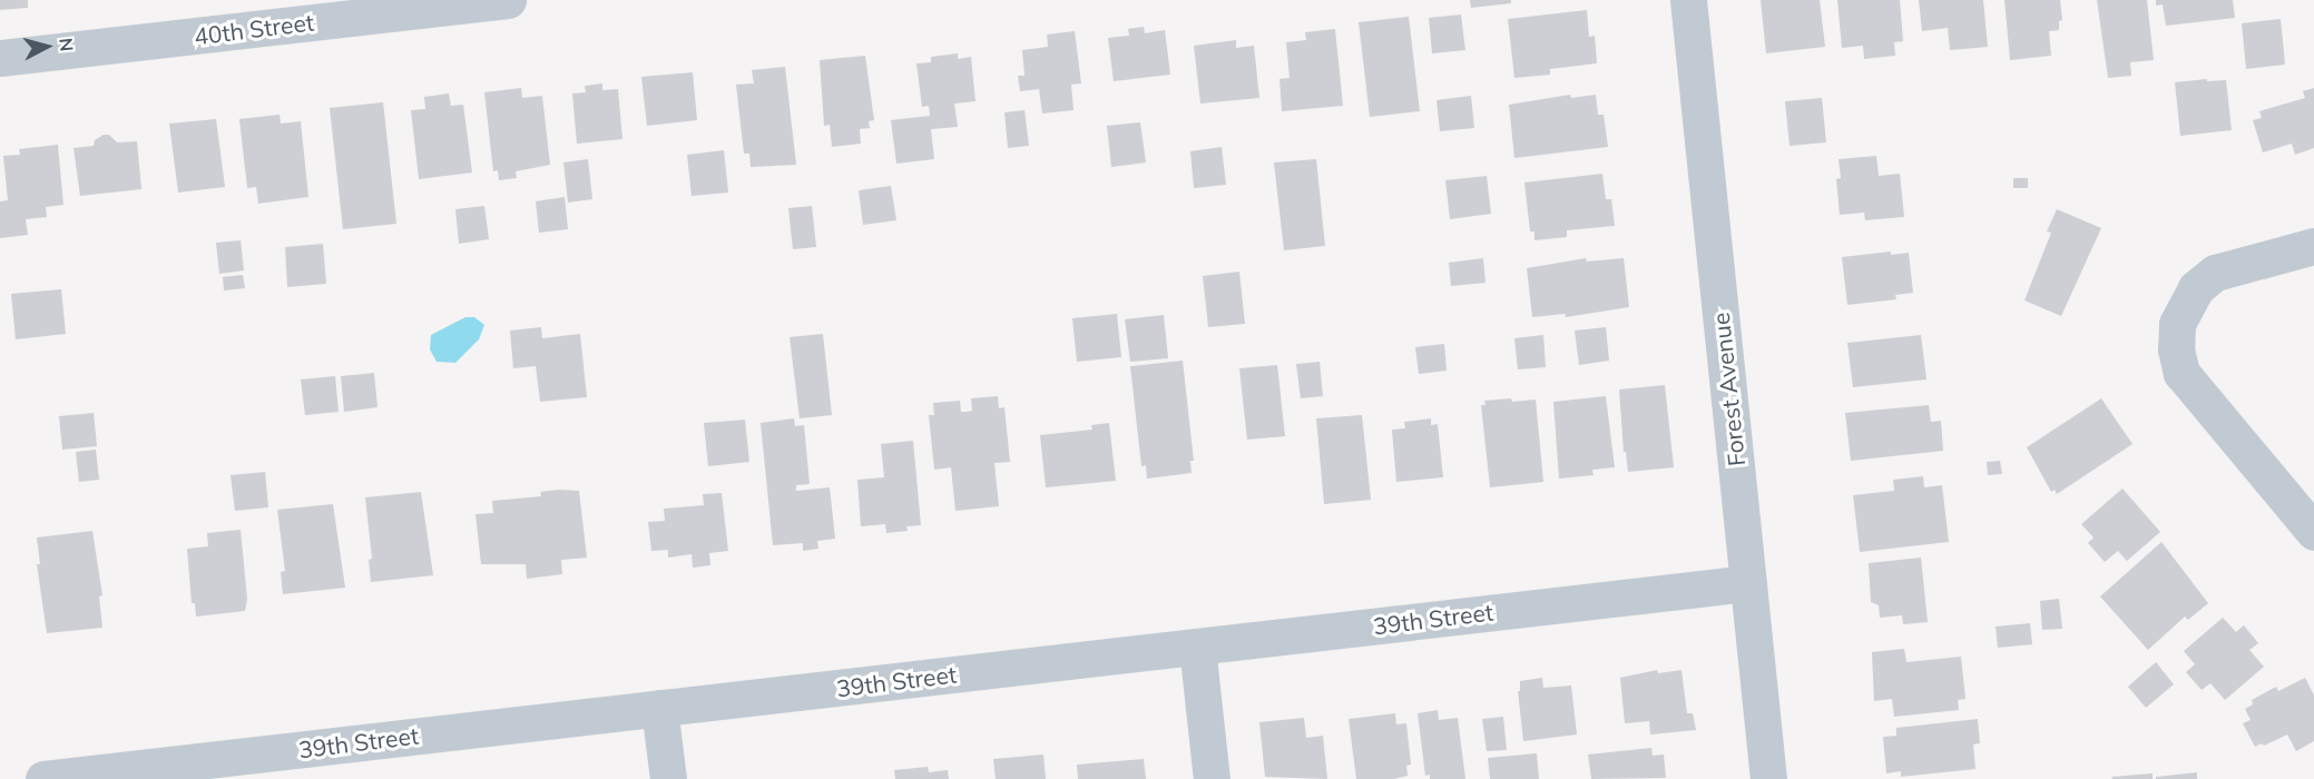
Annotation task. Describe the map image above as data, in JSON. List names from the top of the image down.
{
  "streets": {
    "street": ["40th Street", "Forest Avenue", "39th Street"]
  },
  "crossings": [
    ["Forest Avenue", "39th Street"]
  ],
  "north": "right"
}
